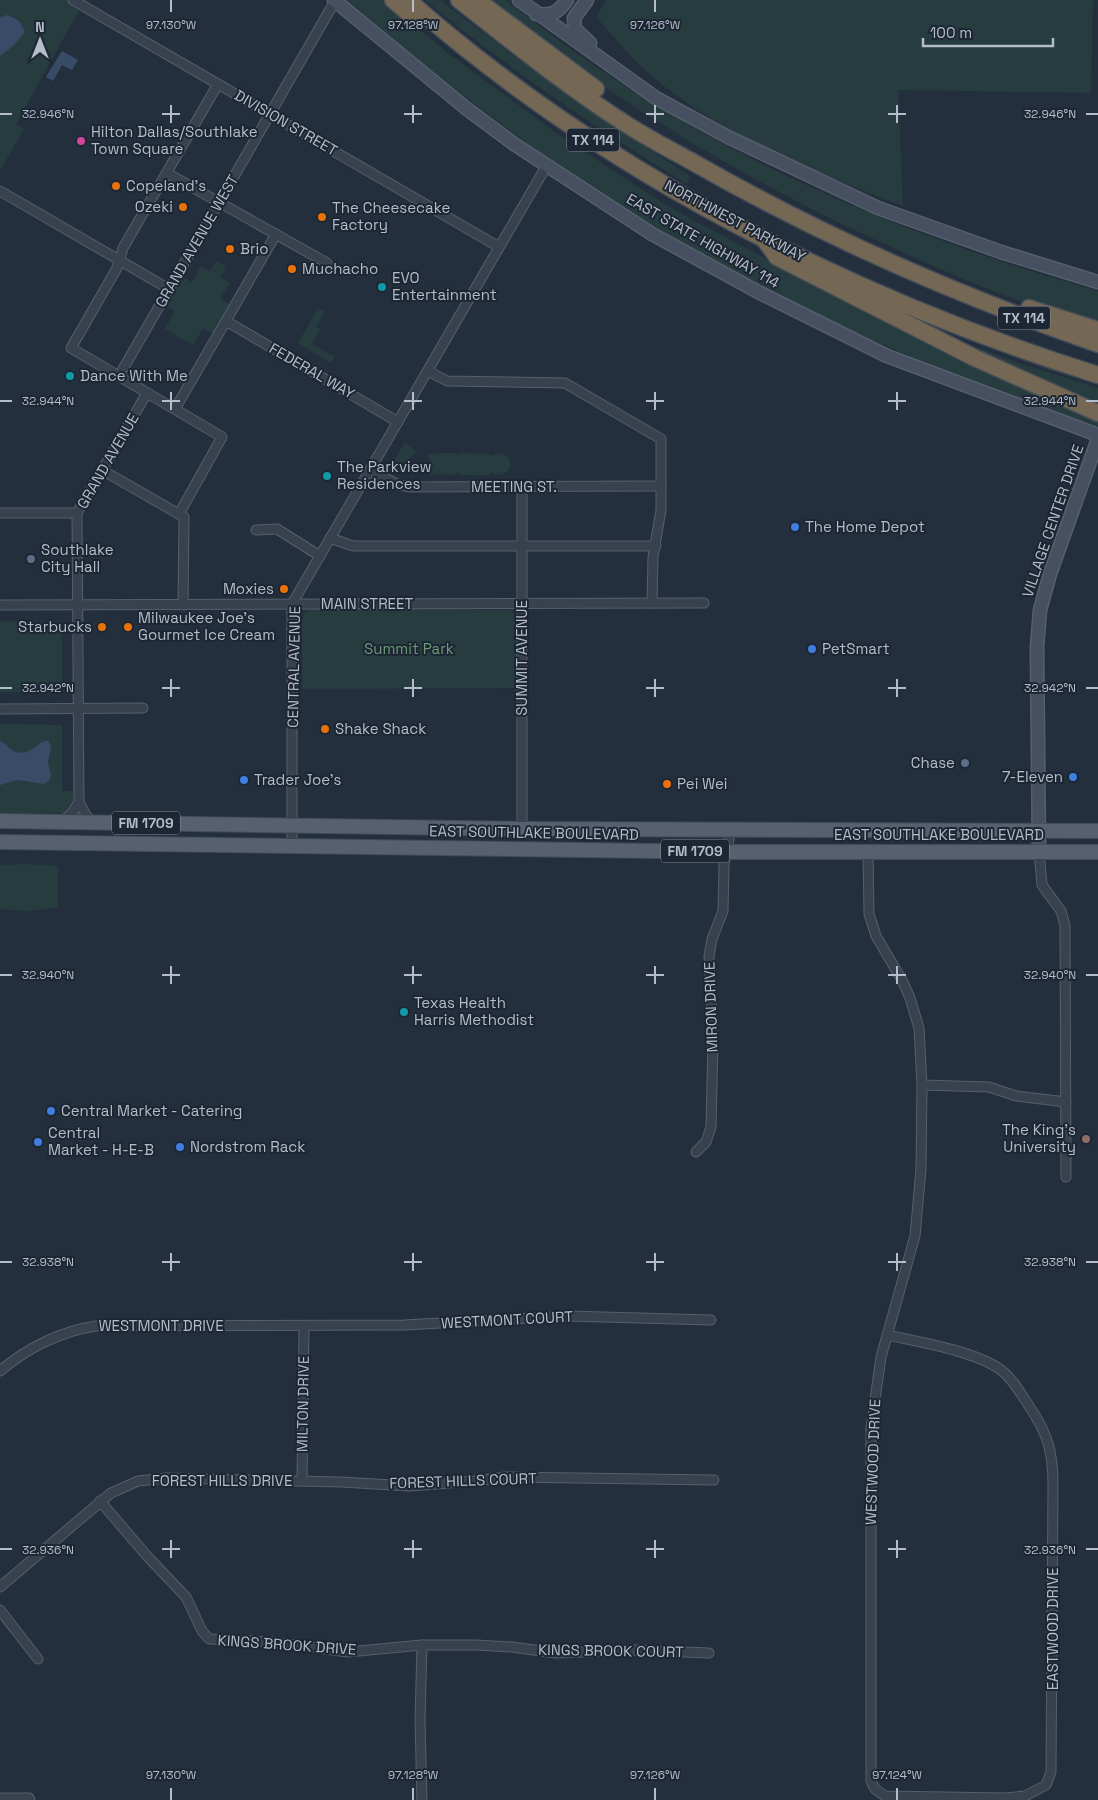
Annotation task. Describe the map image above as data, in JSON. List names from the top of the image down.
{
  "streets": {
    "highway": ["TX 114", "NORTHWEST PARKWAY"],
    "main road": [
      "EAST STATE HIGHWAY 114",
      "VILLAGE CENTER DRIVE",
      "FM 1709",
      "EAST SOUTHLAKE BOULEVARD"
    ],
    "street": [
      "DIVISION STREET",
      "GRAND AVENUE WEST",
      "FEDERAL WAY",
      "GRAND AVENUE",
      "MEETING ST.",
      "MAIN STREET",
      "SUMMIT AVENUE",
      "CENTRAL AVENUE",
      "MIRON DRIVE",
      "WESTMONT COURT",
      "WESTMONT DRIVE",
      "MILTON DRIVE",
      "WESTWOOD DRIVE",
      "FOREST HILLS DRIVE",
      "FOREST HILLS COURT",
      "EASTWOOD DRIVE",
      "KINGS BROOK DRIVE",
      "KINGS BROOK COURT"
    ]
  },
  "crossings": [
    ["DIVISION STREET", "GRAND AVENUE WEST"],
    ["DIVISION STREET", "CENTRAL AVENUE"],
    ["GRAND AVENUE WEST", "EAST STATE HIGHWAY 114"],
    ["EAST STATE HIGHWAY 114", "CENTRAL AVENUE"],
    ["FEDERAL WAY", "CENTRAL AVENUE"],
    ["GRAND AVENUE", "MAIN STREET"],
    ["MEETING ST.", "SUMMIT AVENUE"],
    ["MEETING ST.", "CENTRAL AVENUE"],
    ["VILLAGE CENTER DRIVE", "EAST SOUTHLAKE BOULEVARD"],
    ["MAIN STREET", "SUMMIT AVENUE"],
    ["MAIN STREET", "CENTRAL AVENUE"],
    ["SUMMIT AVENUE", "EAST SOUTHLAKE BOULEVARD"],
    ["CENTRAL AVENUE", "EAST SOUTHLAKE BOULEVARD"],
    ["EAST SOUTHLAKE BOULEVARD", "MIRON DRIVE"],
    ["EAST SOUTHLAKE BOULEVARD", "WESTWOOD DRIVE"],
    ["WESTMONT COURT", "WESTMONT DRIVE"],
    ["WESTMONT COURT", "MILTON DRIVE"],
    ["WESTMONT DRIVE", "MILTON DRIVE"],
    ["MILTON DRIVE", "FOREST HILLS DRIVE"],
    ["MILTON DRIVE", "FOREST HILLS COURT"],
    ["WESTWOOD DRIVE", "EASTWOOD DRIVE"],
    ["FOREST HILLS DRIVE", "FOREST HILLS COURT"],
    ["FOREST HILLS DRIVE", "KINGS BROOK DRIVE"],
    ["KINGS BROOK DRIVE", "KINGS BROOK COURT"]
  ],
  "parks": ["Summit Park"],
  "places": [
    "Hilton Dallas/Southlake Town Square",
    "Copeland's",
    "Ozeki",
    "The Cheesecake Factory",
    "Brio",
    "Muchacho",
    "EVO Entertainment",
    "Dance With Me",
    "The Parkview Residences",
    "The Home Depot",
    "Southlake City Hall",
    "Moxies",
    "Starbucks",
    "Milwaukee Joe's Gourmet Ice Cream",
    "PetSmart",
    "Shake Shack",
    "Chase",
    "7-Eleven",
    "Trader Joe's",
    "Pei Wei",
    "Texas Health Harris Methodist",
    "Central Market - Catering",
    "The King’s University",
    "Central Market - H-E-B",
    "Nordstrom Rack"
  ],
  "scale_bar": "100 m",
  "north": "top",
  "coordinates": [
    "97.130°W",
    "97.128°W",
    "97.126°W",
    "32.946°N",
    "32.944°N",
    "32.942°N",
    "32.940°N",
    "32.938°N",
    "32.936°N",
    "97.124°W"
  ]
}
